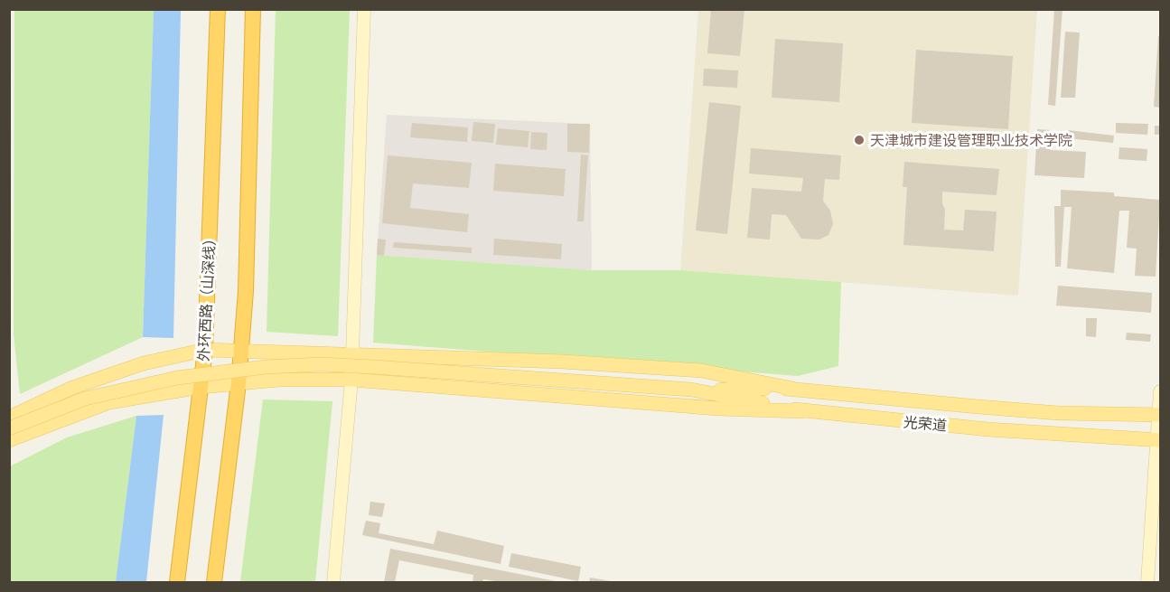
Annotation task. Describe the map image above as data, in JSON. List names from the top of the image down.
{
  "streets": {
    "highway": ["外环西路（山深线）"],
    "main road": ["光荣道"]
  },
  "places": ["天津城市建设管理职业技术学院"]
}
